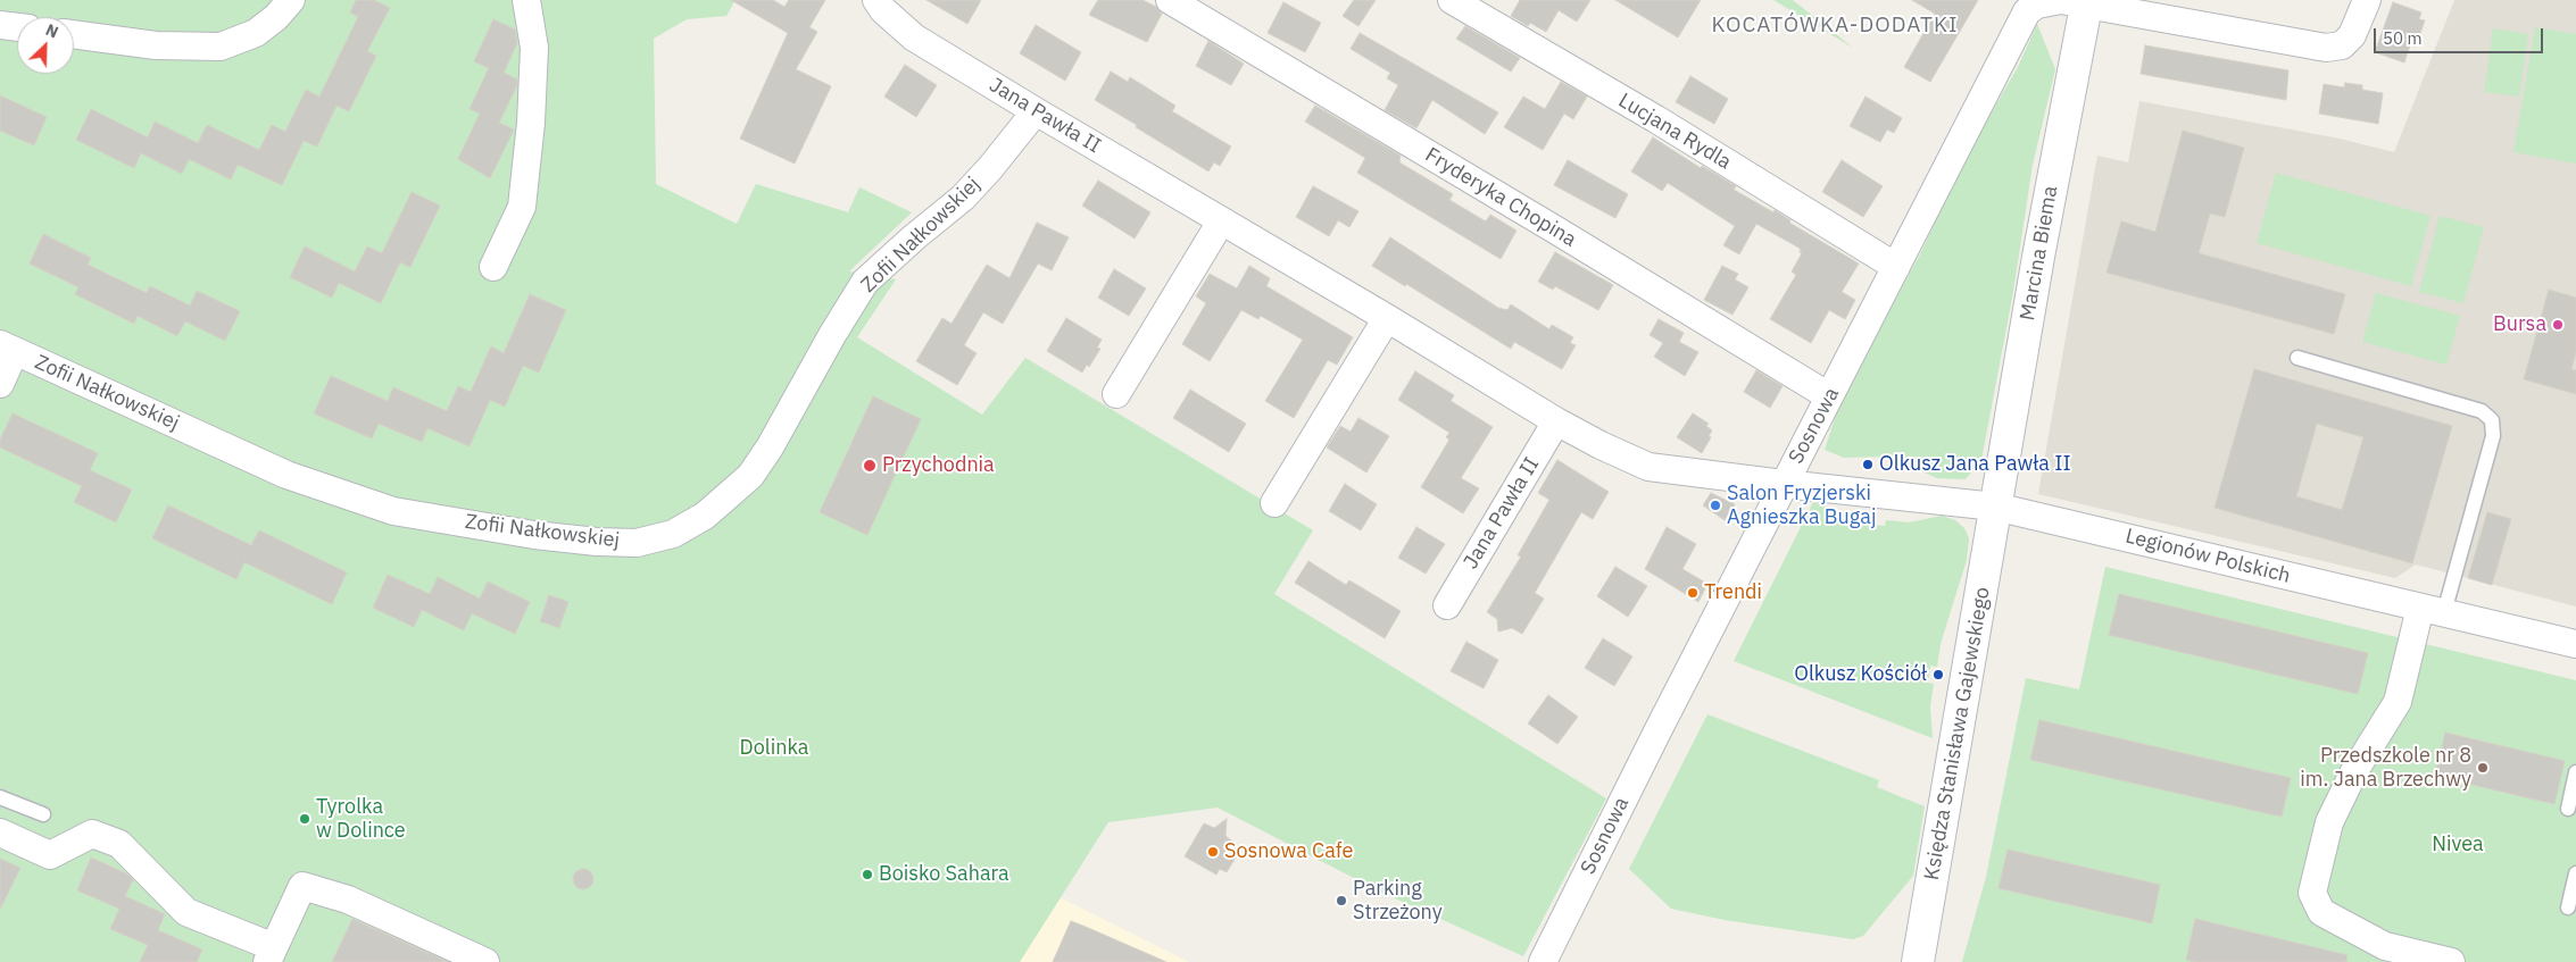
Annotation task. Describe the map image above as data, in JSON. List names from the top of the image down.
{
  "streets": {
    "street": [
      "Jana Pawła II",
      "Lucjana Rydla",
      "Fryderyka Chopina",
      "Zofii Nałkowskiej",
      "Marcina Biema",
      "Sosnowa",
      "Legionów Polskich",
      "Księdza Stanisława Gajewskiego"
    ]
  },
  "crossings": [
    ["Jana Pawła II", "Zofii Nałkowskiej"],
    ["Jana Pawła II", "Marcina Biema"],
    ["Jana Pawła II", "Sosnowa"],
    ["Jana Pawła II", "Legionów Polskich"],
    ["Jana Pawła II", "Księdza Stanisława Gajewskiego"],
    ["Lucjana Rydla", "Sosnowa"],
    ["Fryderyka Chopina", "Sosnowa"],
    ["Marcina Biema", "Sosnowa"],
    ["Marcina Biema", "Legionów Polskich"],
    ["Marcina Biema", "Księdza Stanisława Gajewskiego"],
    ["Legionów Polskich", "Księdza Stanisława Gajewskiego"]
  ],
  "districts": ["KOCATÓWKA-DODATKI"],
  "parks": ["Dolinka", "Nivea"],
  "places": [
    "Bursa",
    "Olkusz Jana Pawła II",
    "Przychodnia",
    "Salon Fryzjerski Agnieszka Bugaj",
    "Trendi",
    "Olkusz Kościół",
    "Przedszkole nr 8 im. Jana Brzechwy",
    "Tyrolka w Dolince",
    "Sosnowa Cafe",
    "Boisko Sahara",
    "Parking Strzeżony"
  ],
  "scale_bar": "50 m",
  "north": "top right"
}
